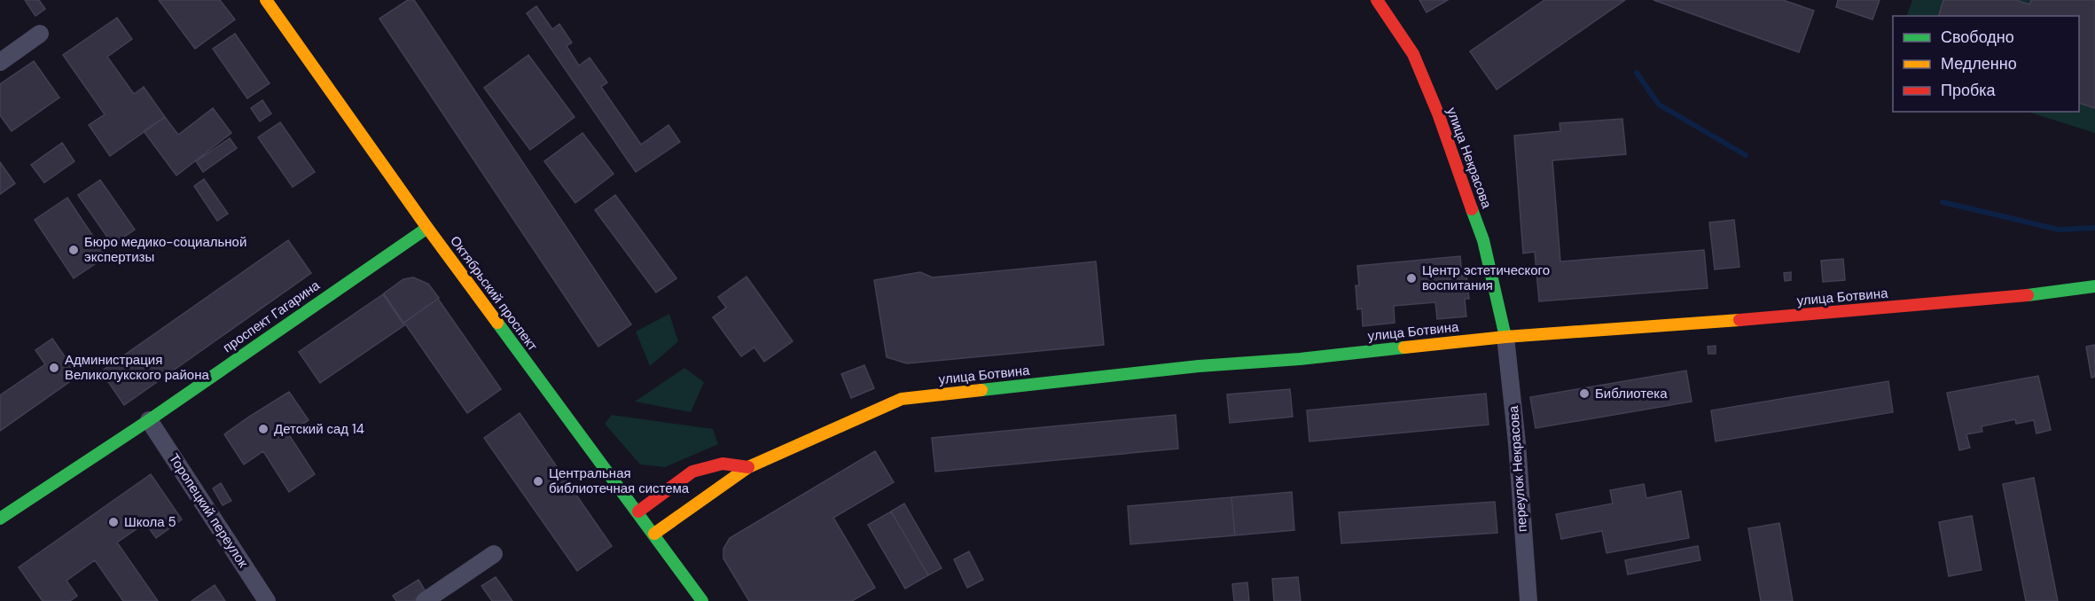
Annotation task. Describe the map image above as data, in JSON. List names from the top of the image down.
{
  "streets": {
    "main road": [
      "улица Некрасова",
      "Октябрьский проспект",
      "улица Ботвина",
      "проспект Гагарина"
    ],
    "street": ["переулок Некрасова", "Торопецкий переулок"]
  },
  "crossings": [
    ["улица Некрасова", "улица Ботвина"],
    ["улица Некрасова", "переулок Некрасова"],
    ["Октябрьский проспект", "улица Ботвина"],
    ["Октябрьский проспект", "проспект Гагарина"],
    ["улица Ботвина", "переулок Некрасова"],
    ["проспект Гагарина", "Торопецкий переулок"]
  ],
  "places": [
    "Бюро медико-социальной экспертизы",
    "Центр эстетического воспитания",
    "Администрация Великолукского района",
    "Библиотека",
    "Детский сад 14",
    "Центральная библиотечная система",
    "Школа 5"
  ],
  "legend": ["Свободно", "Медленно", "Пробка"]
}
